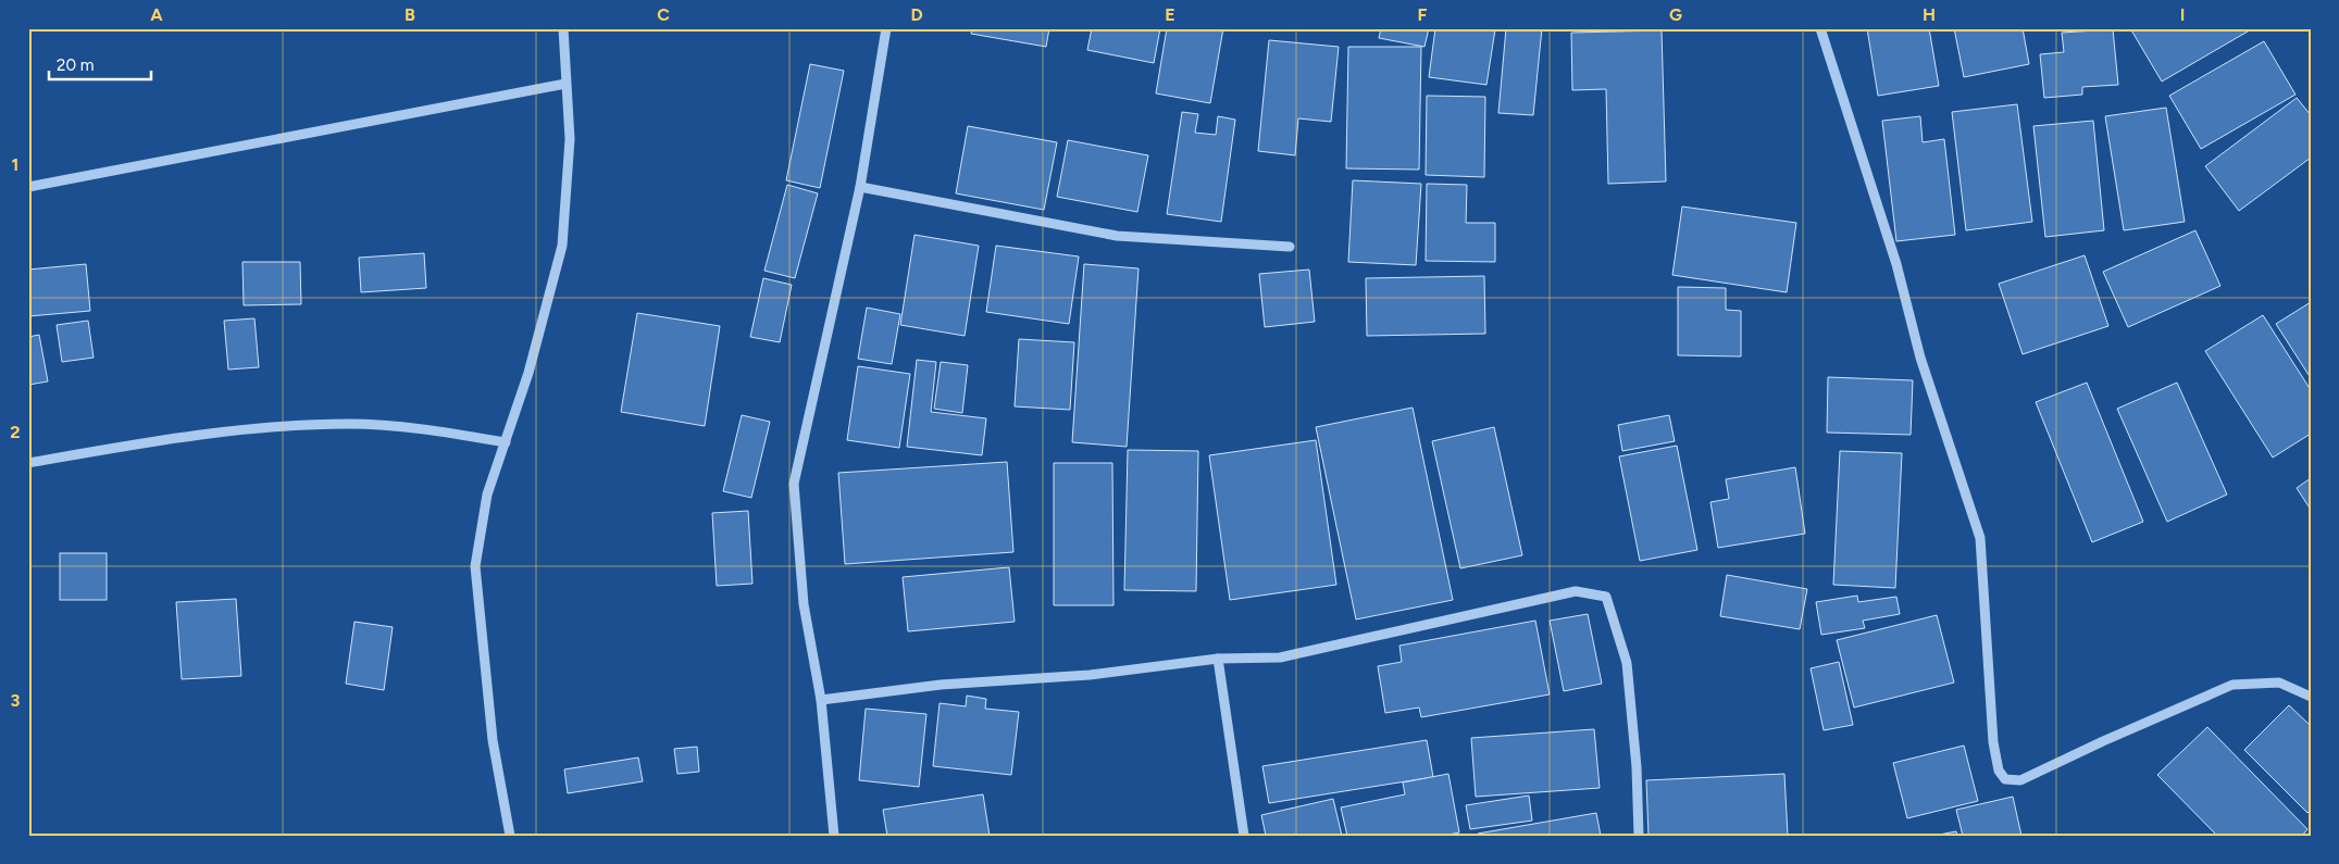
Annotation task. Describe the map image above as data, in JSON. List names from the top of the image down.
{
  "scale_bar": "20 m",
  "grid": {
    "columns": [
      "A",
      "B",
      "C",
      "D",
      "E",
      "F",
      "G",
      "H",
      "I"
    ],
    "rows": ["1", "2", "3"]
  }
}
